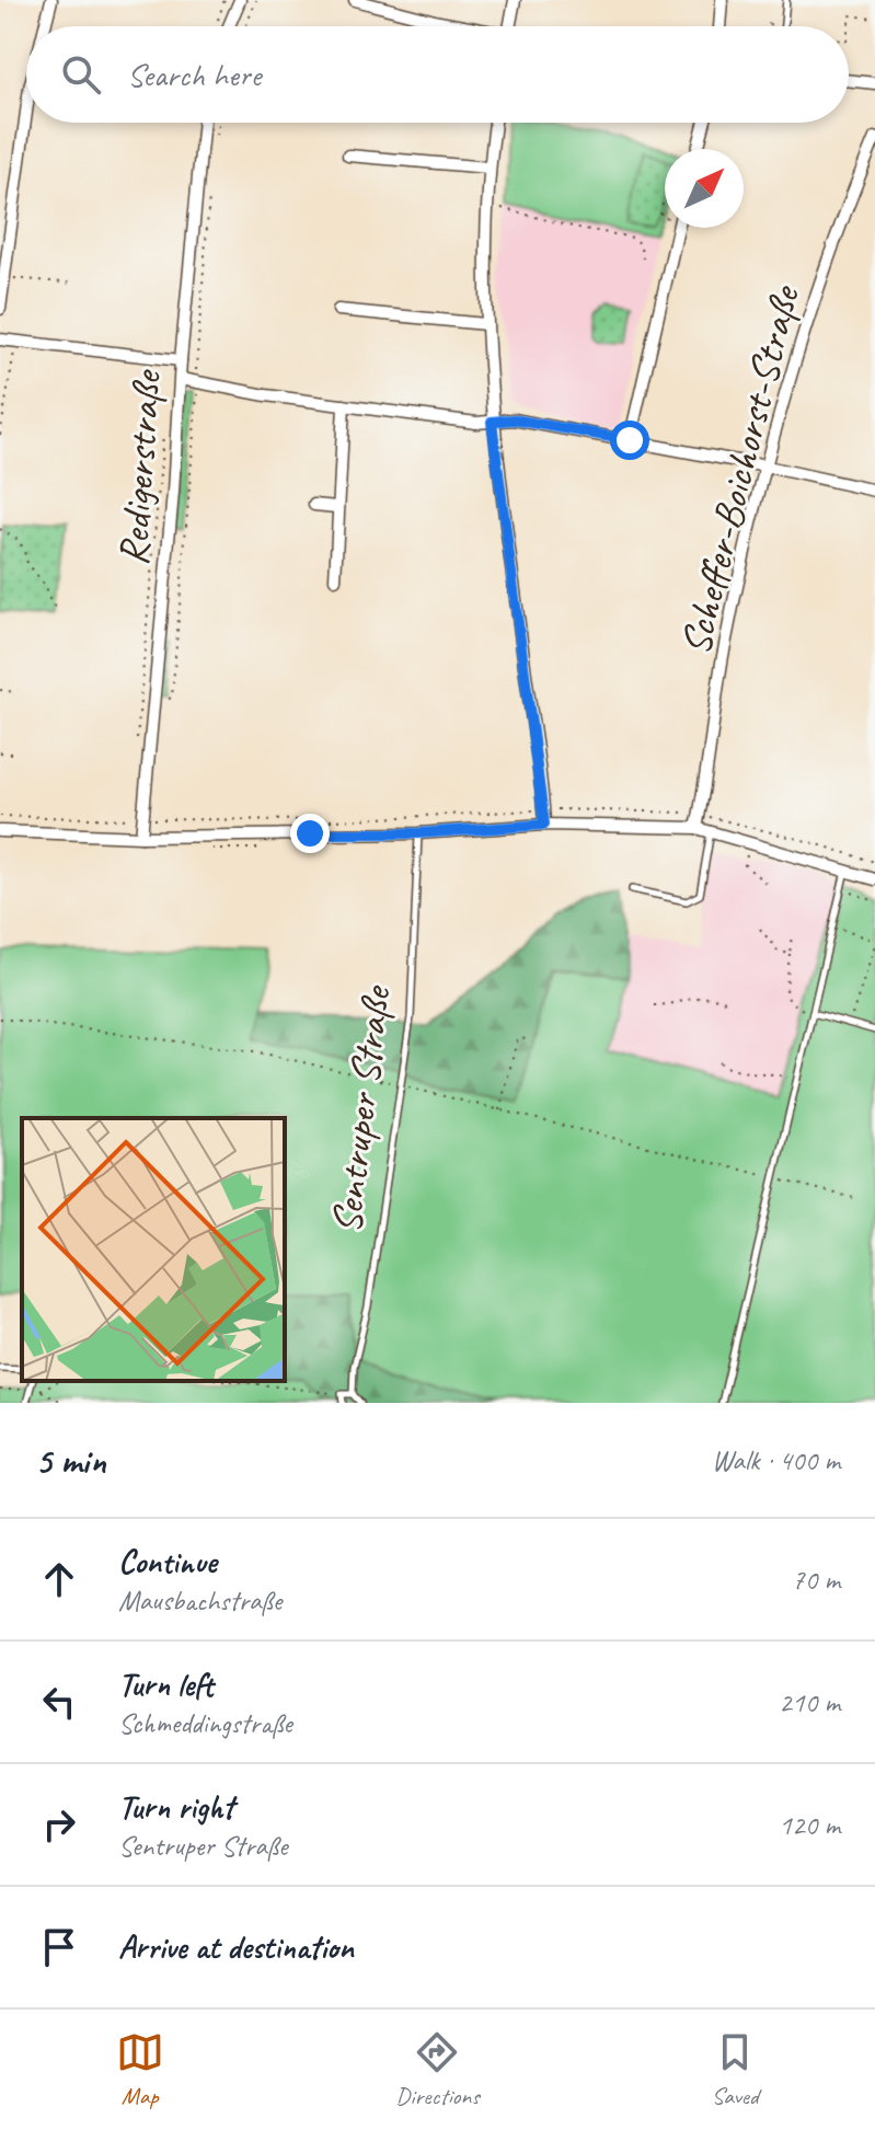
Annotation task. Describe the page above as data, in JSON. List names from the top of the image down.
{
  "streets": {
    "street": ["Redigerstraße", "Scheffer-Boichorst-Straße"],
    "lane": ["Sentruper Straße"]
  },
  "north": "top right",
  "page": {
    "search": "Search here",
    "heading": ["5 min", "Walk · 400 m"],
    "list": [
      ["Continue", "Mausbachstraße", "70 m"],
      ["Turn left", "Schmeddingstraße", "210 m"],
      ["Turn right", "Sentruper Straße", "120 m"],
      "Arrive at destination"
    ],
    "nav": ["Map", "Directions", "Saved"]
  }
}
